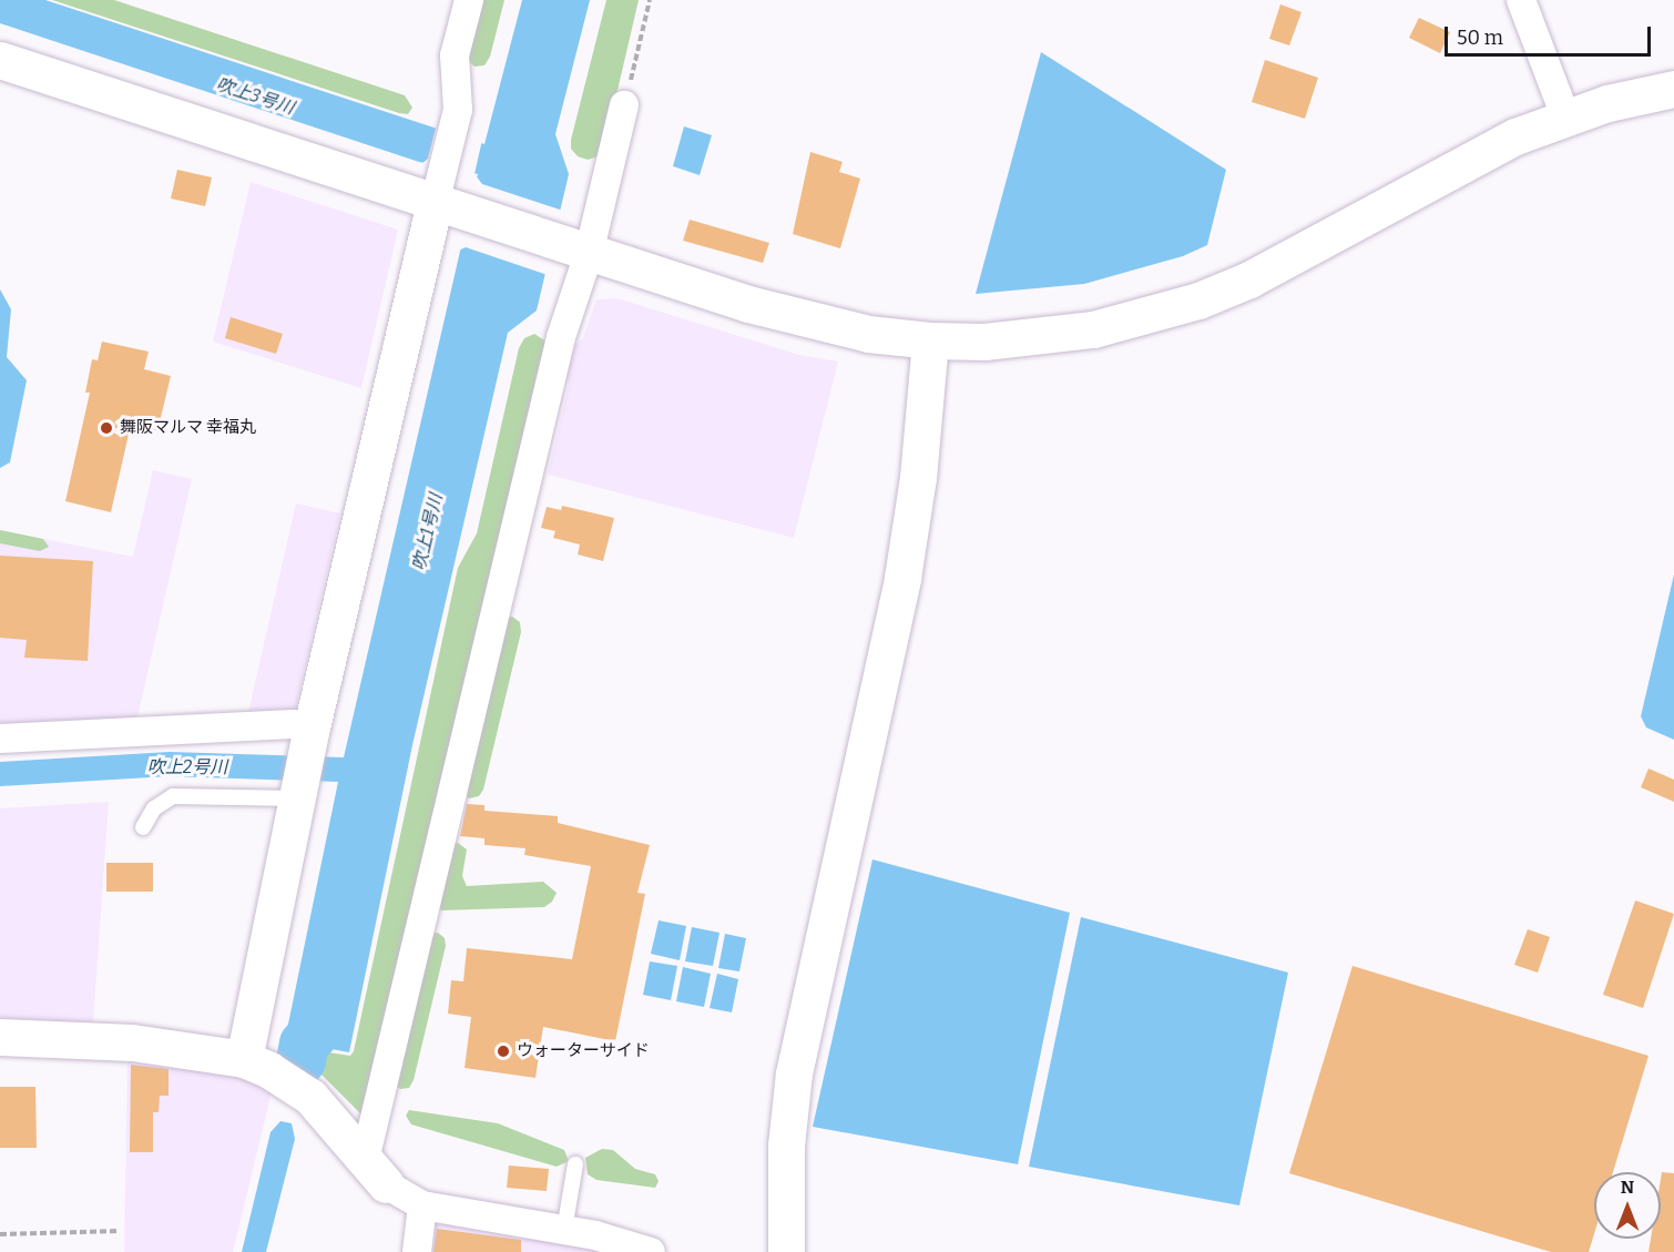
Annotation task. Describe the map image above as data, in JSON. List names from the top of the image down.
{
  "water": ["吹上3号川", "吹上1号川", "吹上2号川"],
  "places": ["舞阪マルマ 幸福丸", "ウォーターサイド"],
  "scale_bar": "50 m",
  "north": "top"
}
